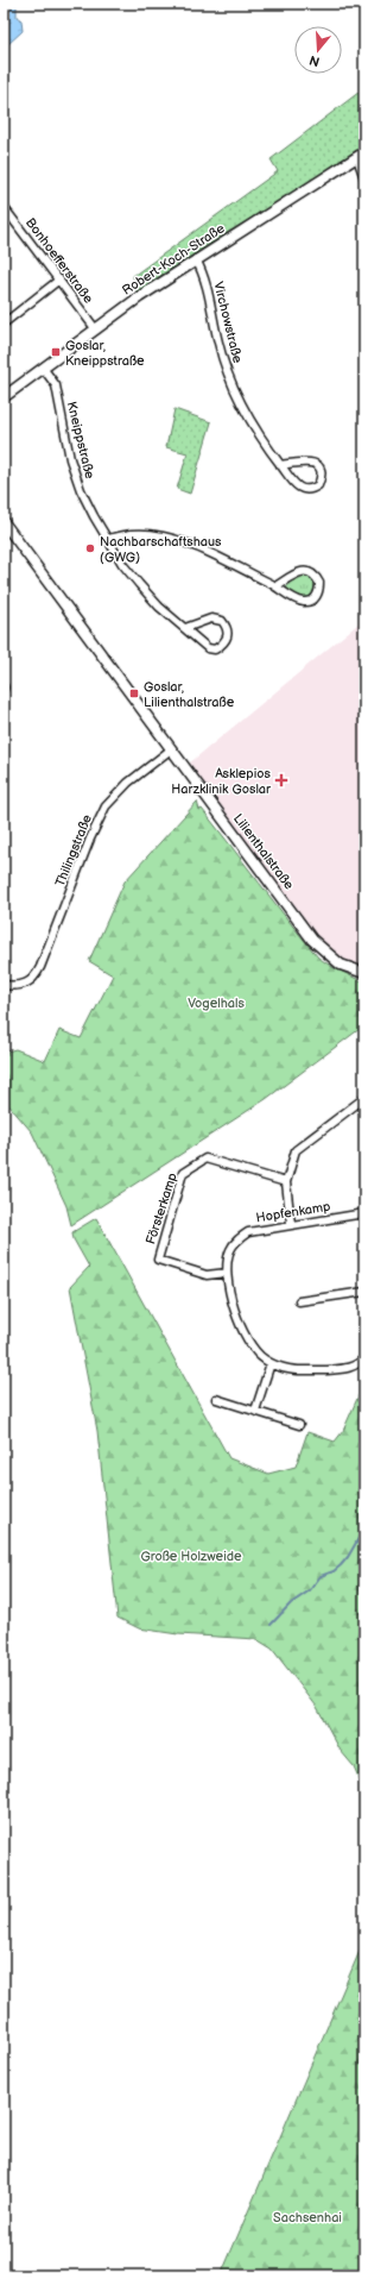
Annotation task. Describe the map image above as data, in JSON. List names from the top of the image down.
{
  "streets": {
    "street": [
      "Robert-Koch-Straße",
      "Bonhoefferstraße",
      "Virchowstraße",
      "Kneippstraße",
      "Thilingstraße",
      "Lilienthalstraße",
      "Försterkamp",
      "Hopfenkamp"
    ]
  },
  "crossings": [
    ["Robert-Koch-Straße", "Bonhoefferstraße"],
    ["Robert-Koch-Straße", "Virchowstraße"],
    ["Robert-Koch-Straße", "Kneippstraße"],
    ["Thilingstraße", "Lilienthalstraße"],
    ["Försterkamp", "Hopfenkamp"]
  ],
  "parks": ["Vogelhals", "Große Holzweide", "Sachsenhai"],
  "places": {
    "transit": ["Goslar, Kneippstraße", "Goslar, Lilienthalstraße"],
    "other": ["Nachbarschaftshaus (GWG)"],
    "health": ["Asklepios Harzklinik Goslar"]
  },
  "north": "bottom"
}
